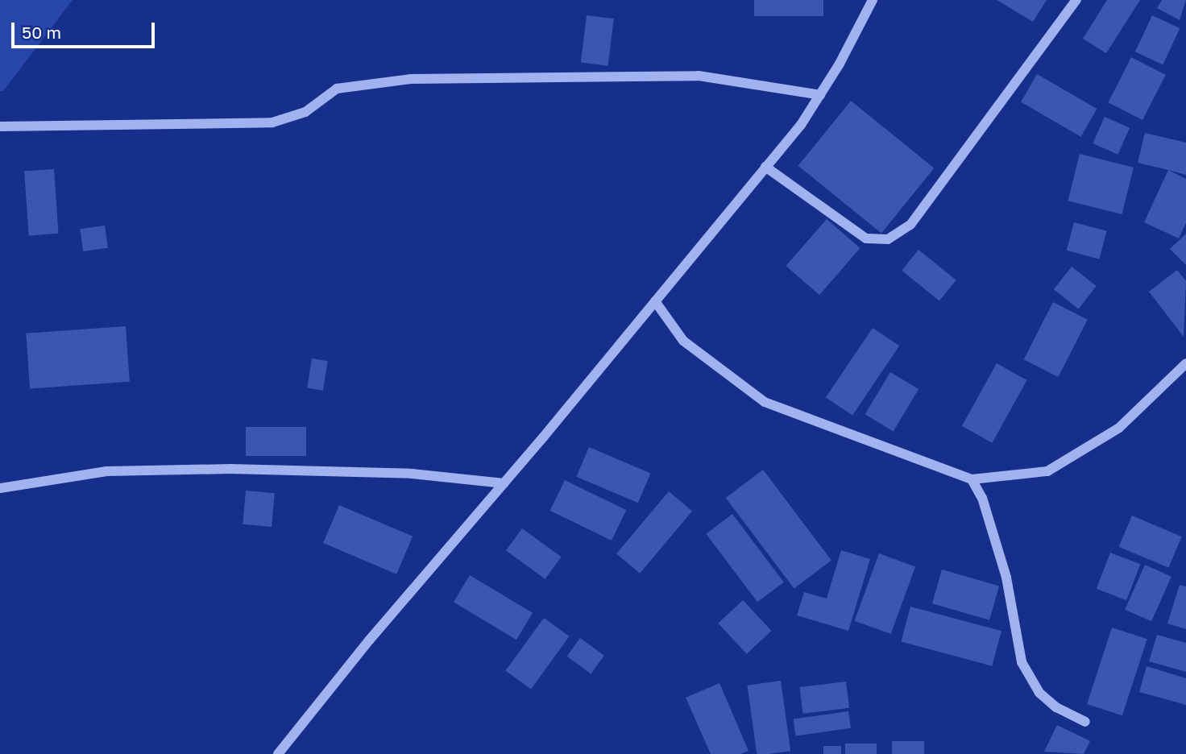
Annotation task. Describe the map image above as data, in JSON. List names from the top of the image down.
{
  "scale_bar": "50 m"
}
